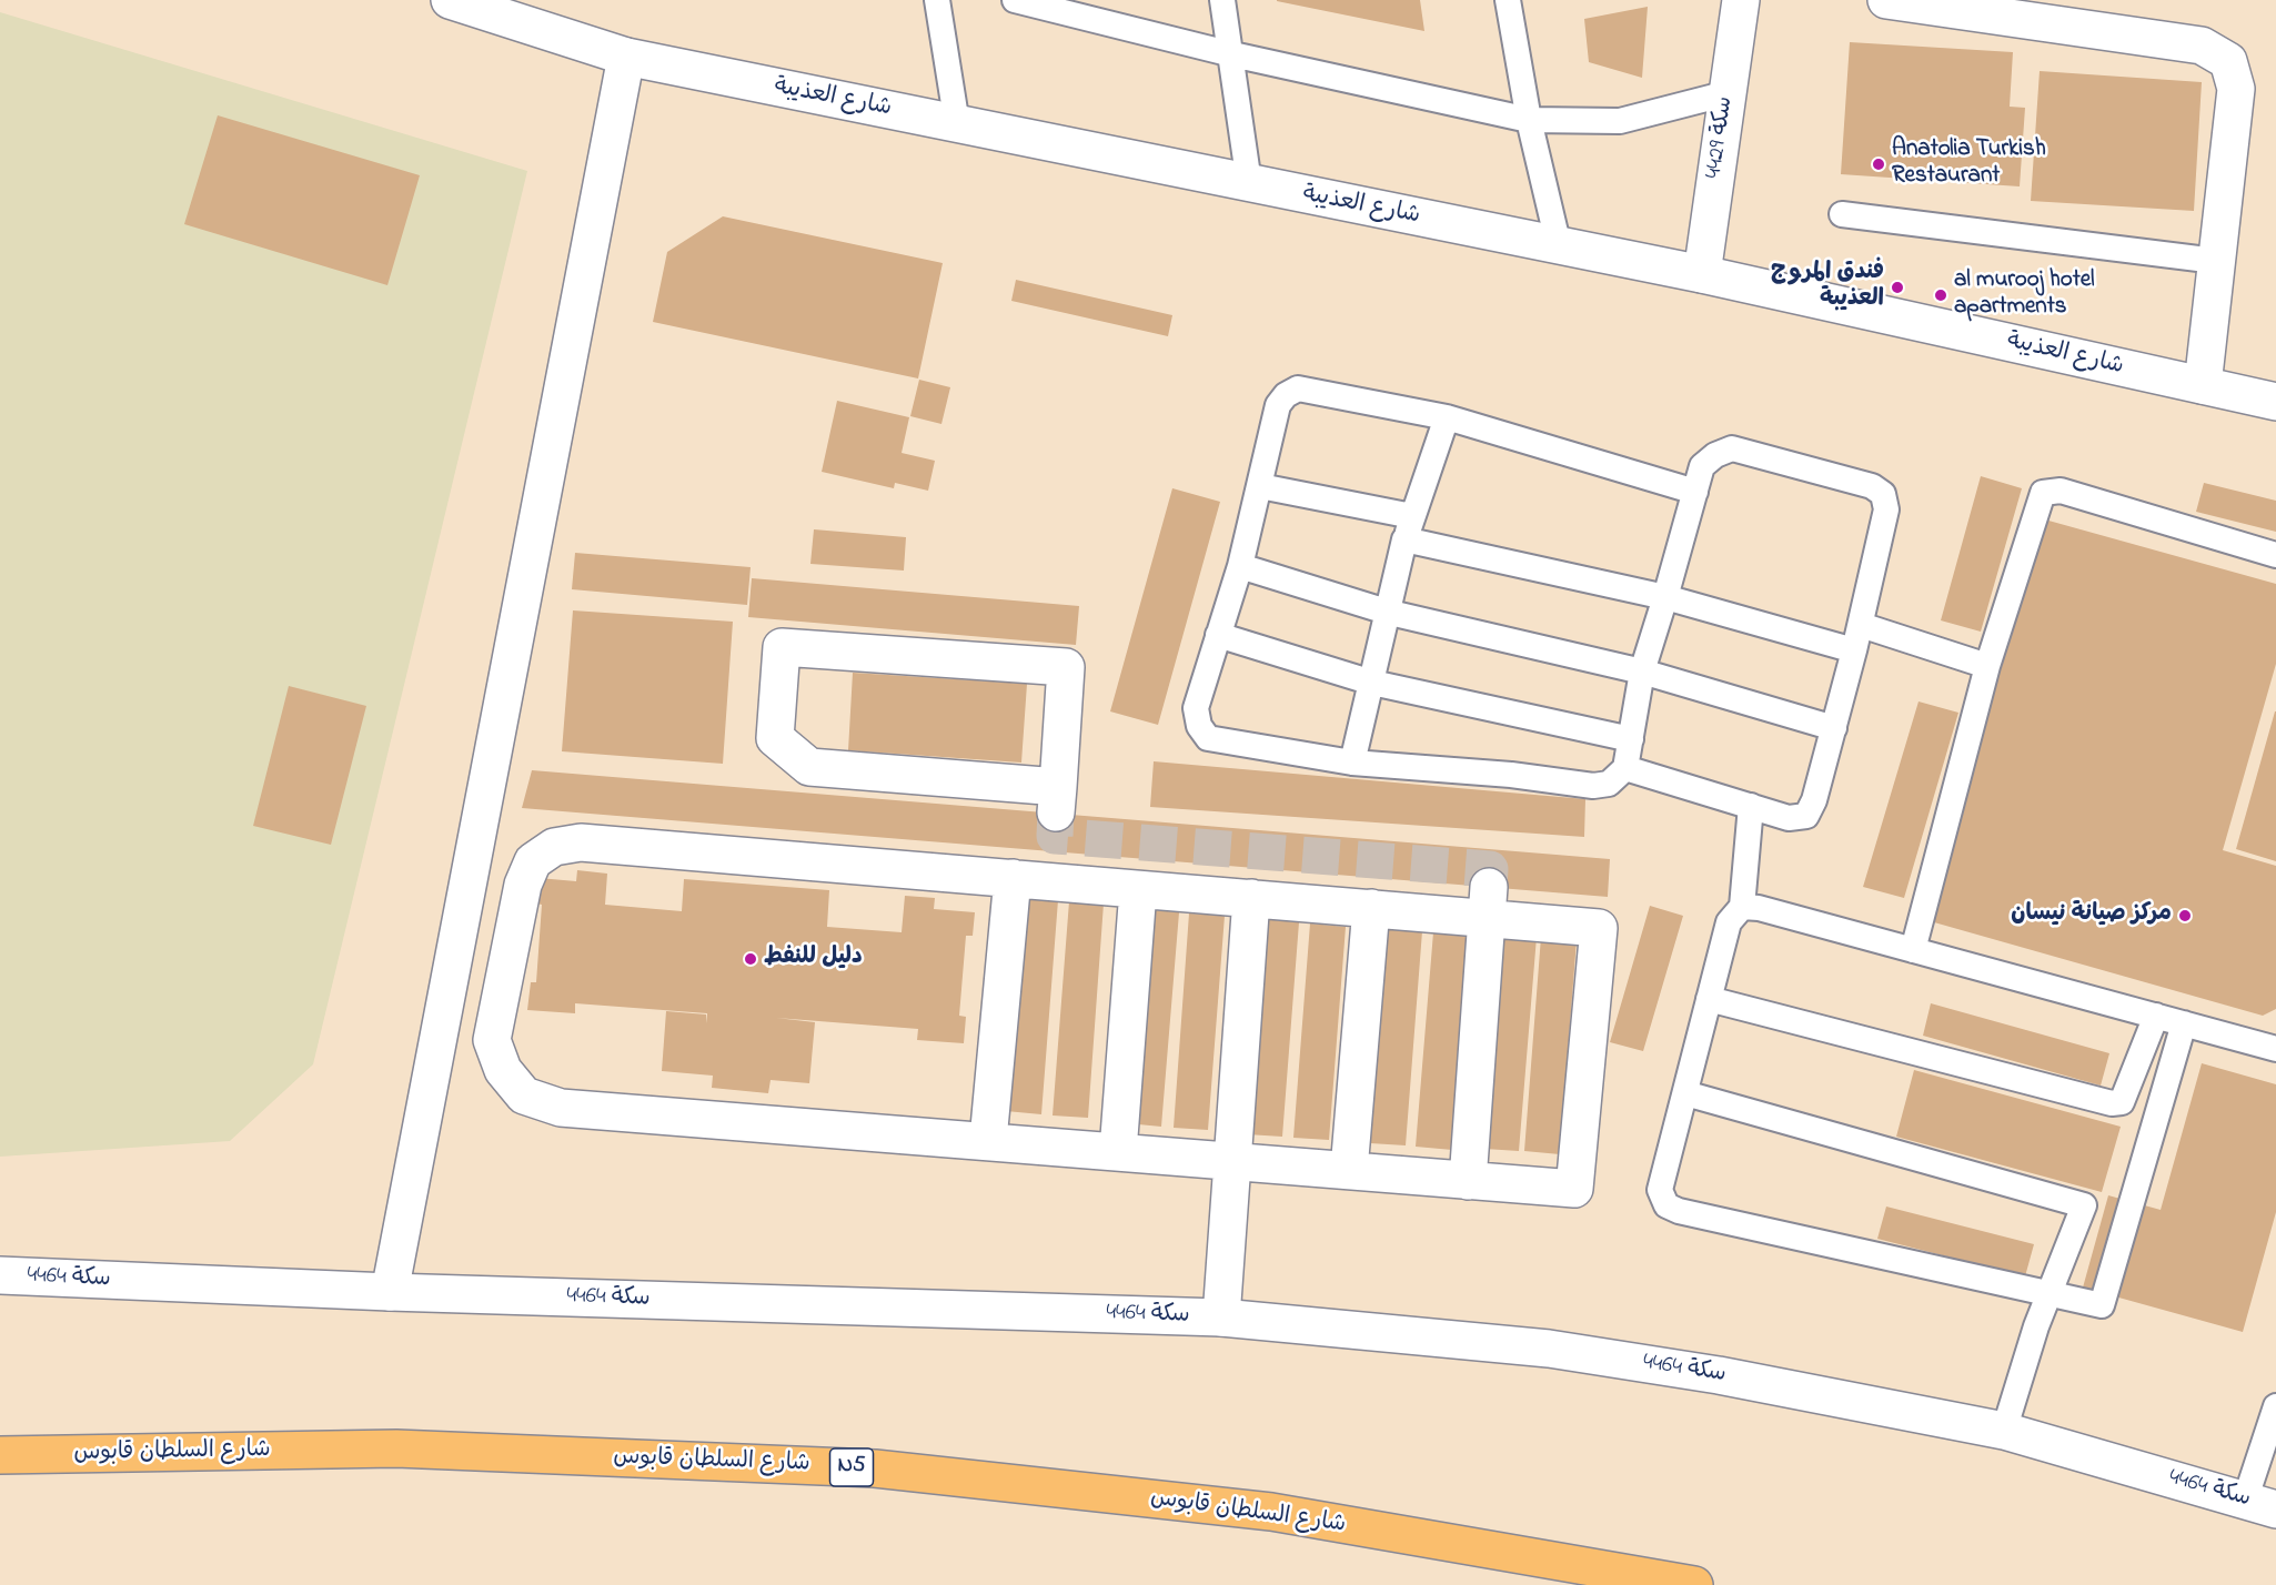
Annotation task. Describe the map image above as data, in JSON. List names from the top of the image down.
{
  "streets": {
    "highway": ["شارع السلطان قابوس", "N5"],
    "street": ["شارع العذيبة", "سكة 4429", "سكة 4464"]
  },
  "crossings": [
    ["شارع العذيبة", "سكة 4429"]
  ],
  "places": [
    "Anatolia Turkish Restaurant",
    "فندق المروج العذيبة",
    "al murooj hotel apartments",
    "مركز صيانة نيسان",
    "دليل للنفط"
  ]
}
